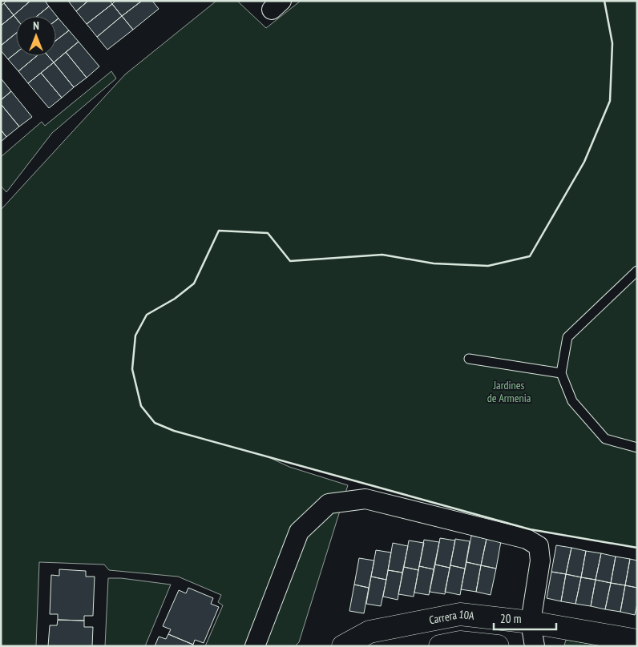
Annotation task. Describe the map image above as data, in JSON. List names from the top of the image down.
{
  "streets": {
    "street": ["Carrera 10A"]
  },
  "parks": ["Jardines de Armenia"],
  "scale_bar": "20 m",
  "north": "top"
}
